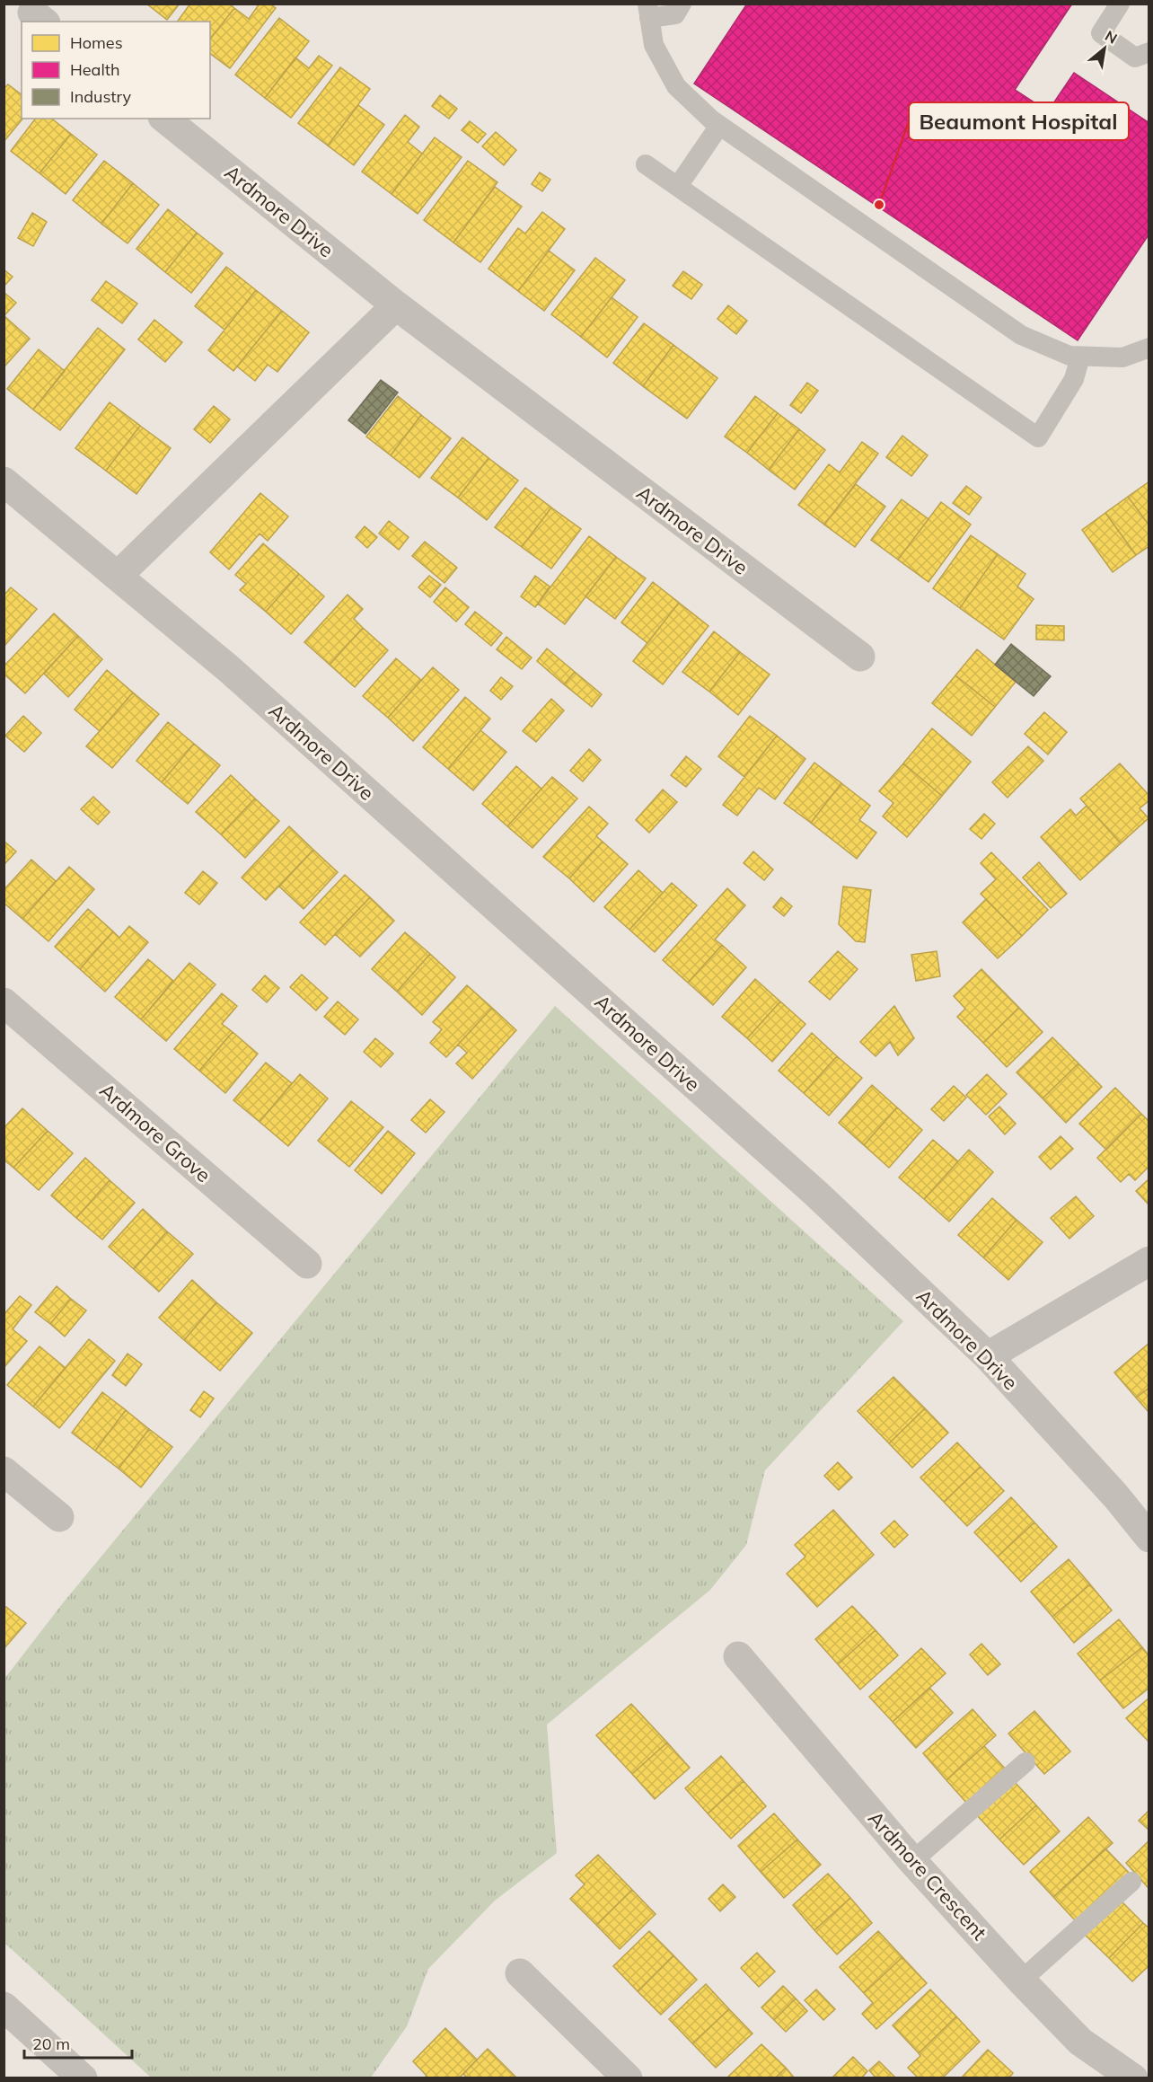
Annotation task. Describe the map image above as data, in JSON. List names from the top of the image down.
{
  "streets": {
    "street": ["Ardmore Drive", "Ardmore Grove", "Ardmore Crescent"]
  },
  "places": ["Beaumont Hospital"],
  "legend": ["Homes", "Health", "Industry"],
  "scale_bar": "20 m",
  "north": "top right"
}
